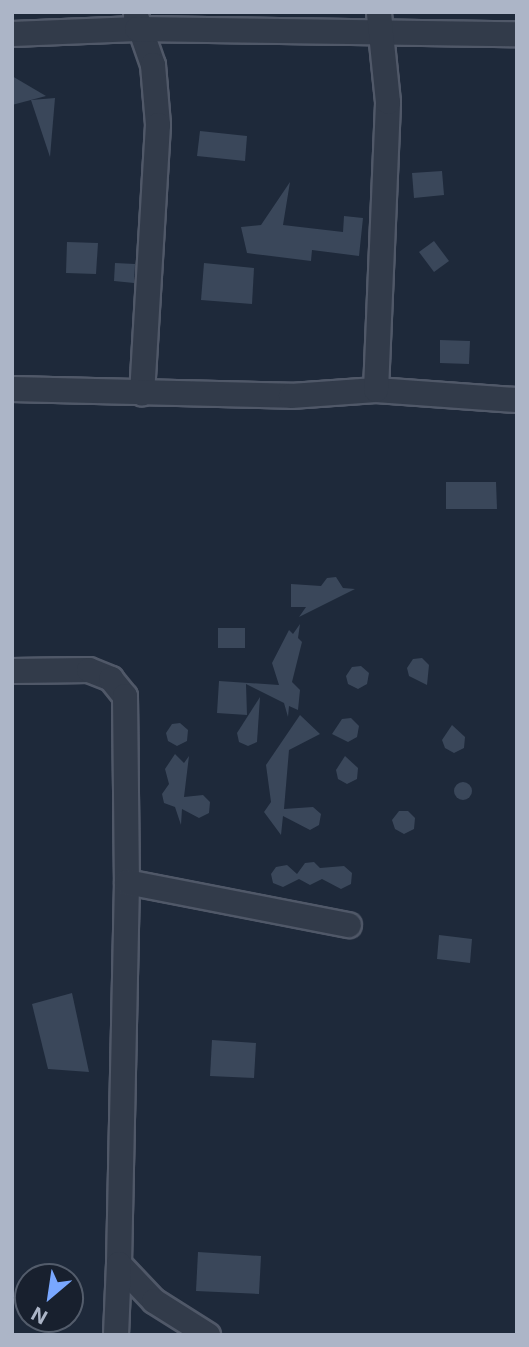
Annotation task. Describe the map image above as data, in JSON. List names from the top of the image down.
{
  "north": "bottom left"
}
